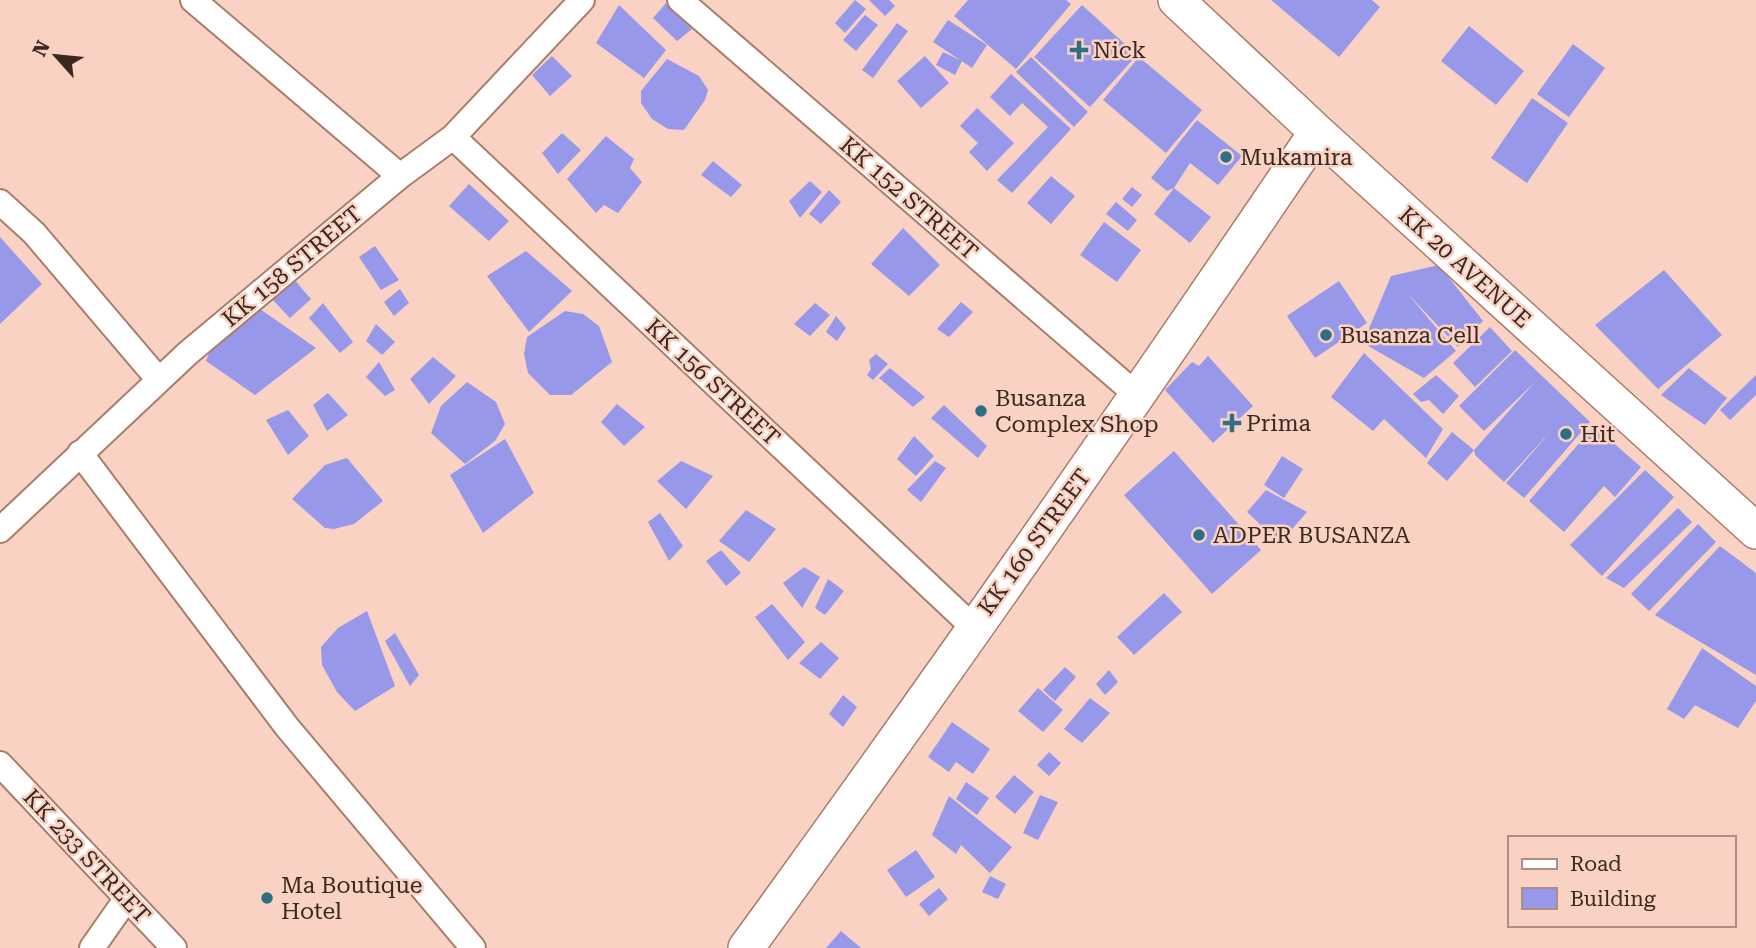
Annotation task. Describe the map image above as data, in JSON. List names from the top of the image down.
{
  "streets": {
    "main road": ["KK 20 AVENUE", "KK 160 STREET"],
    "street": [
      "KK 152 STREET",
      "KK 158 STREET",
      "KK 156 STREET",
      "KK 233 STREET"
    ]
  },
  "crossings": [
    ["KK 152 STREET", "KK 160 STREET"],
    ["KK 158 STREET", "KK 156 STREET"],
    ["KK 20 AVENUE", "KK 160 STREET"],
    ["KK 156 STREET", "KK 160 STREET"]
  ],
  "places": {
    "health": ["Nick", "Prima"],
    "other": [
      "Mukamira",
      "Busanza Cell",
      "Busanza Complex Shop",
      "Hit",
      "ADPER BUSANZA",
      "Ma Boutique Hotel"
    ]
  },
  "legend": ["Road", "Building"],
  "north": "top left"
}
